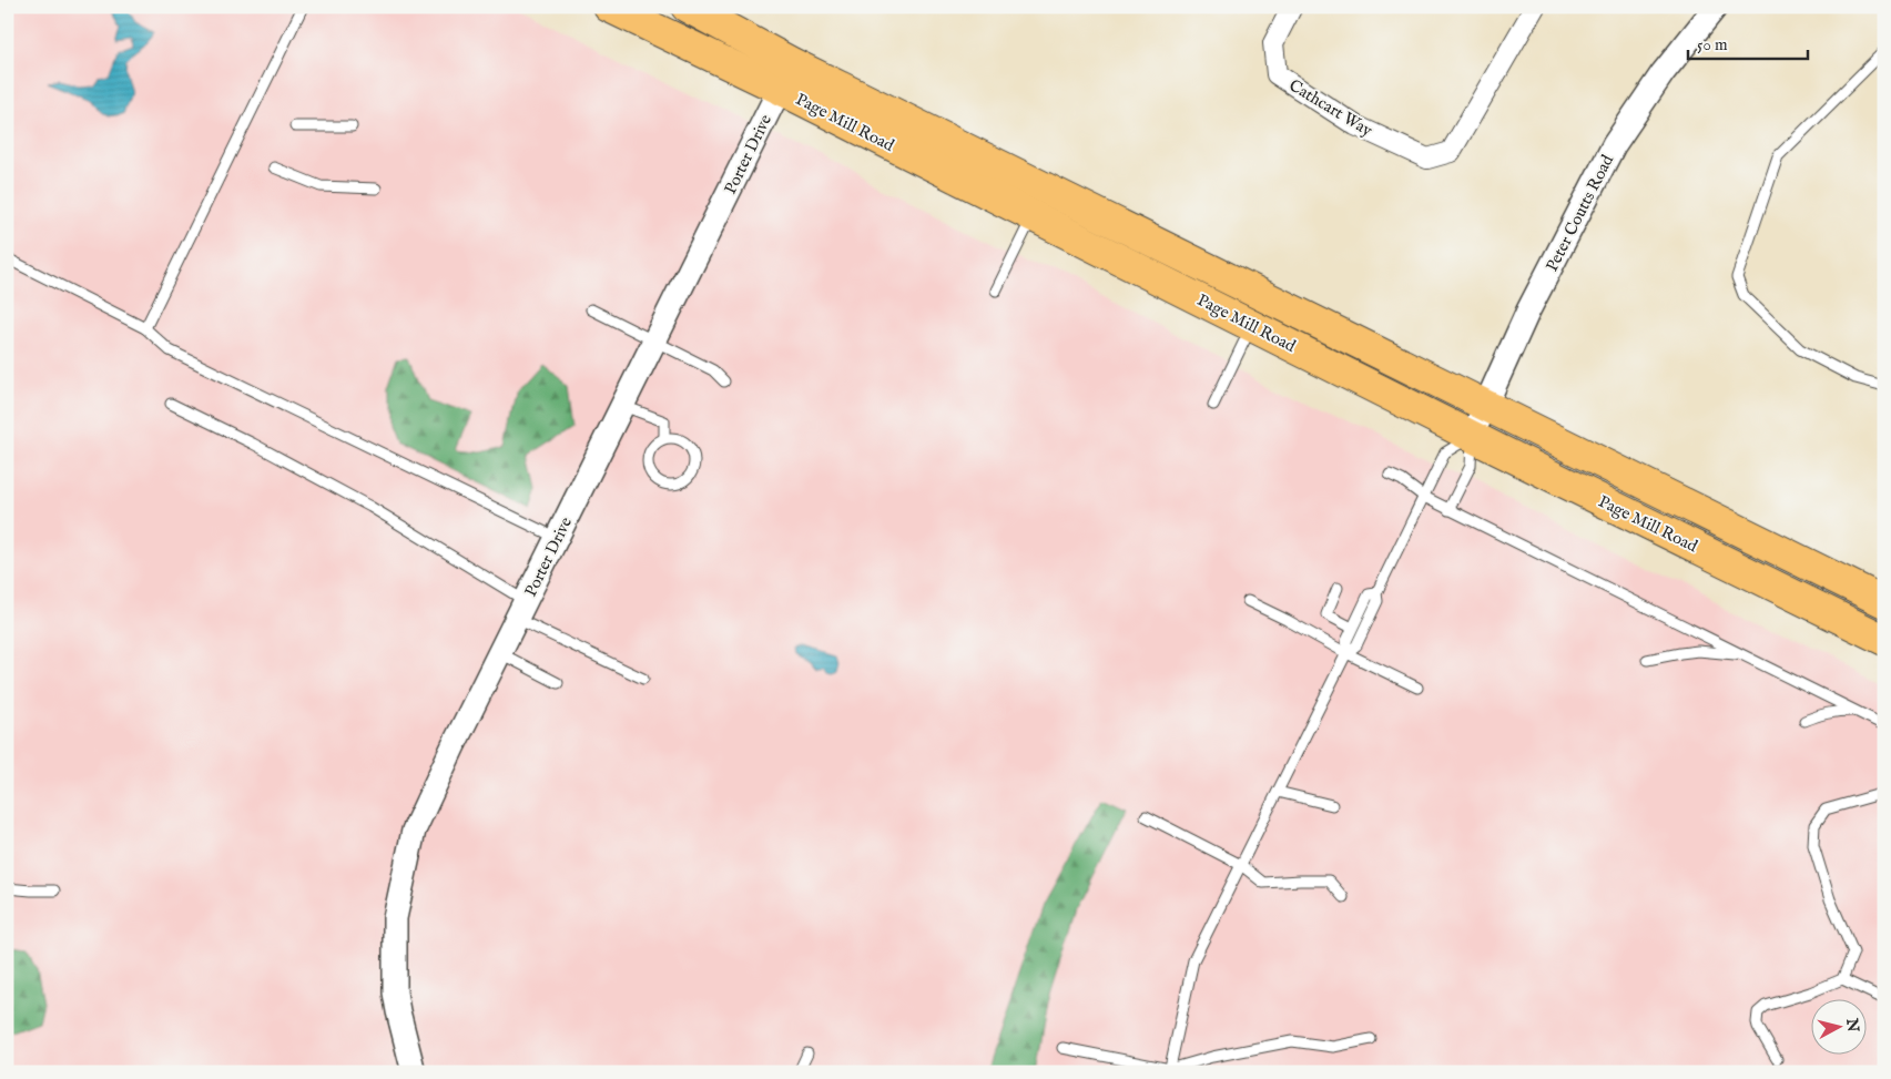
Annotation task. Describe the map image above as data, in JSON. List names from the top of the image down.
{
  "streets": {
    "main road": ["Page Mill Road"],
    "street": ["Cathcart Way", "Porter Drive", "Peter Coutts Road"]
  },
  "crossings": [
    ["Page Mill Road", "Porter Drive"],
    ["Page Mill Road", "Peter Coutts Road"]
  ],
  "scale_bar": "50 m",
  "north": "right"
}
